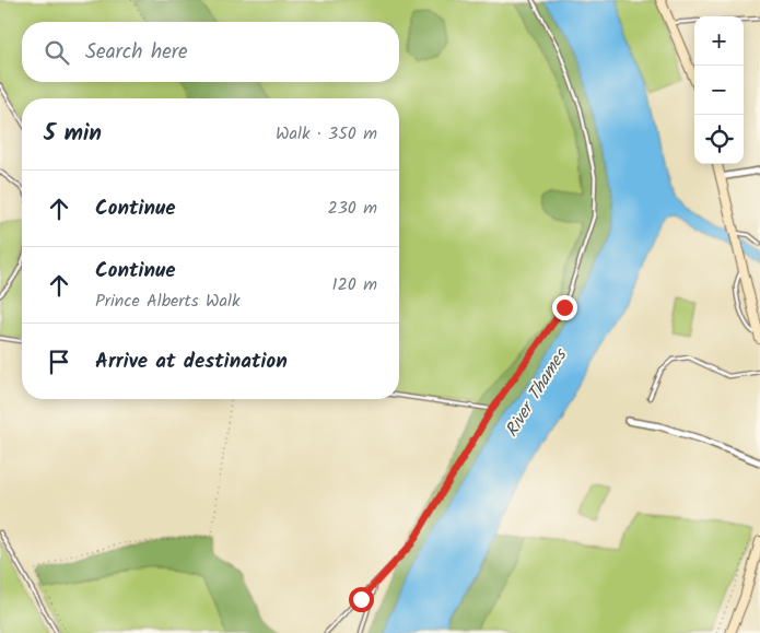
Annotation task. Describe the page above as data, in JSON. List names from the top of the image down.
{
  "water": ["River Thames"],
  "page": {
    "map_buttons": ["+", "−"],
    "search": "Search here",
    "heading": ["5 min", "Walk · 350 m"],
    "list": [
      ["Continue", "230 m"],
      ["Continue", "Prince Alberts Walk", "120 m"],
      "Arrive at destination"
    ]
  }
}
